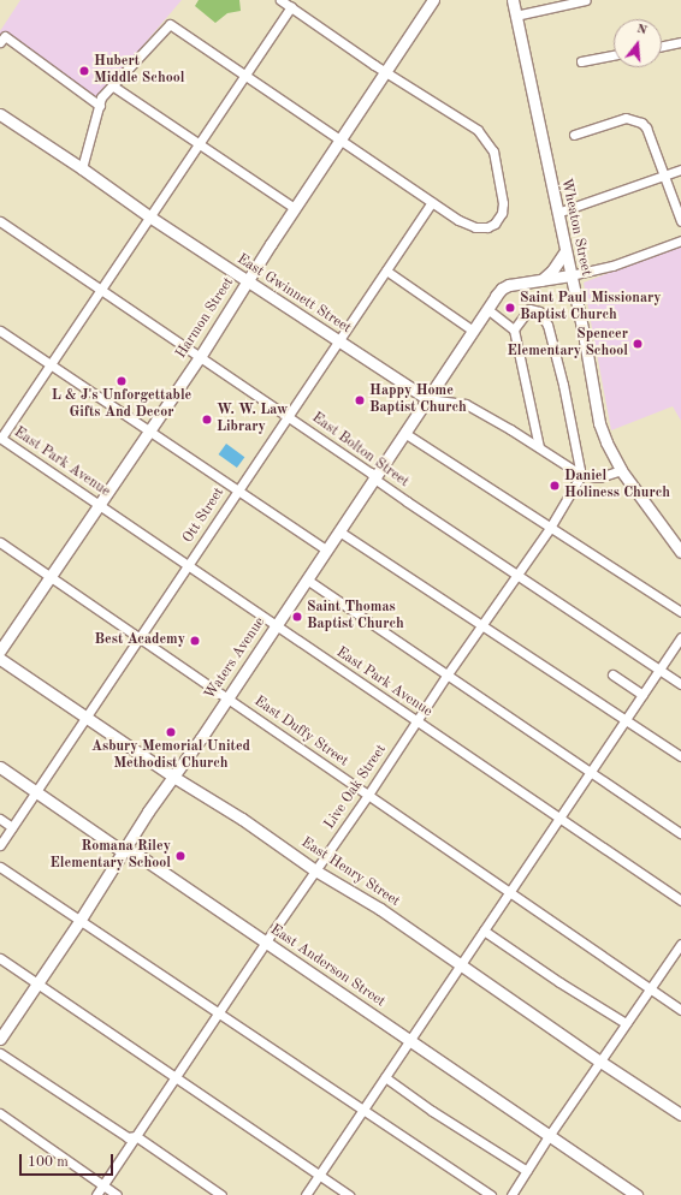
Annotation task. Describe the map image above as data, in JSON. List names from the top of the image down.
{
  "streets": {
    "main road": [
      "Wheaton Street",
      "East Gwinnett Street",
      "Harmon Street",
      "Waters Avenue",
      "East Henry Street",
      "East Anderson Street"
    ],
    "street": [
      "East Bolton Street",
      "East Park Avenue",
      "Ott Street",
      "East Duffy Street",
      "Live Oak Street"
    ]
  },
  "crossings": [
    ["East Gwinnett Street", "Harmon Street"],
    ["East Gwinnett Street", "Ott Street"],
    ["East Gwinnett Street", "Waters Avenue"],
    ["Harmon Street", "East Bolton Street"],
    ["Harmon Street", "East Park Avenue"],
    ["Harmon Street", "East Duffy Street"],
    ["East Bolton Street", "Ott Street"],
    ["East Bolton Street", "Waters Avenue"],
    ["East Bolton Street", "Live Oak Street"],
    ["East Park Avenue", "Ott Street"],
    ["East Park Avenue", "Waters Avenue"],
    ["East Park Avenue", "Live Oak Street"],
    ["Ott Street", "East Duffy Street"],
    ["Ott Street", "East Henry Street"],
    ["Ott Street", "East Anderson Street"],
    ["Waters Avenue", "East Duffy Street"],
    ["Waters Avenue", "East Henry Street"],
    ["Waters Avenue", "East Anderson Street"],
    ["East Duffy Street", "Live Oak Street"],
    ["Live Oak Street", "East Henry Street"],
    ["Live Oak Street", "East Anderson Street"]
  ],
  "places": [
    "Hubert Middle School",
    "Saint Paul Missionary Baptist Church",
    "Spencer Elementary School",
    "L & J's Unforgettable Gifts And Decor",
    "Happy Home Baptist Church",
    "W. W. Law Library",
    "Daniel Holiness Church",
    "Saint Thomas Baptist Church",
    "Best Academy",
    "Asbury Memorial United Methodist Church",
    "Romana Riley Elementary School"
  ],
  "scale_bar": "100 m",
  "north": "top"
}
